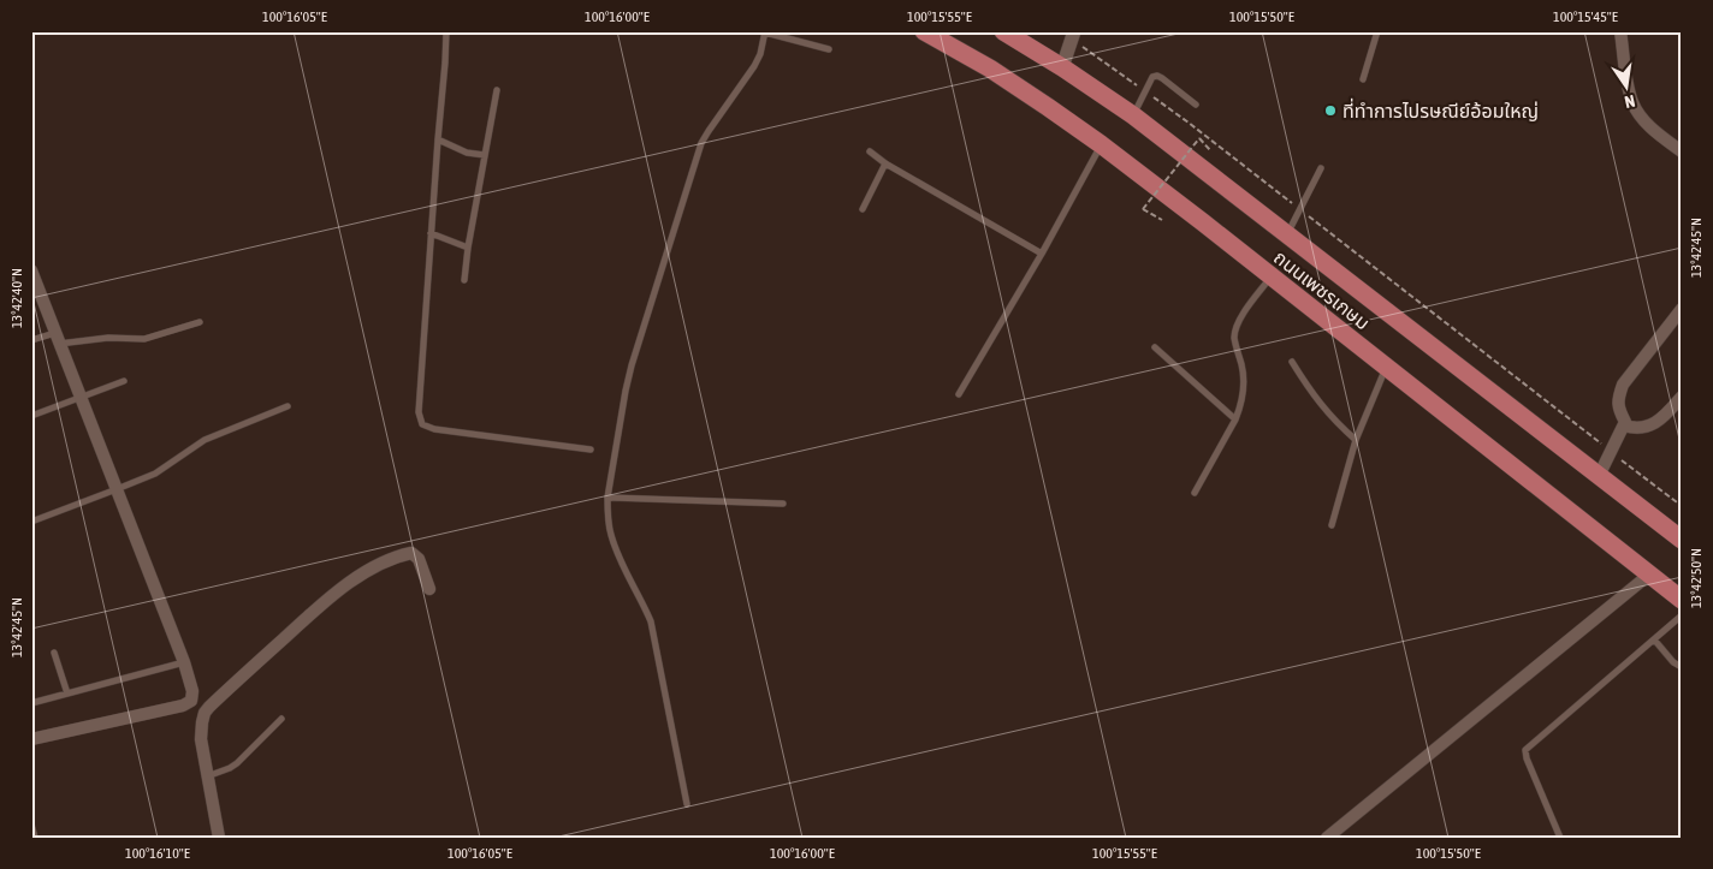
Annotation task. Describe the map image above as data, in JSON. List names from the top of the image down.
{
  "streets": {
    "main road": ["ถนนเพชรเกษม"]
  },
  "places": ["ที่ทำการไปรษณีย์อ้อมใหญ่"],
  "north": "bottom",
  "coordinates": [
    "100°16'05\"E",
    "100°16'00\"E",
    "100°15'55\"E",
    "100°15'50\"E",
    "100°15'45\"E",
    "13°42'45\"N",
    "13°42'40\"N",
    "13°42'50\"N",
    "100°16'10\"E"
  ]
}
